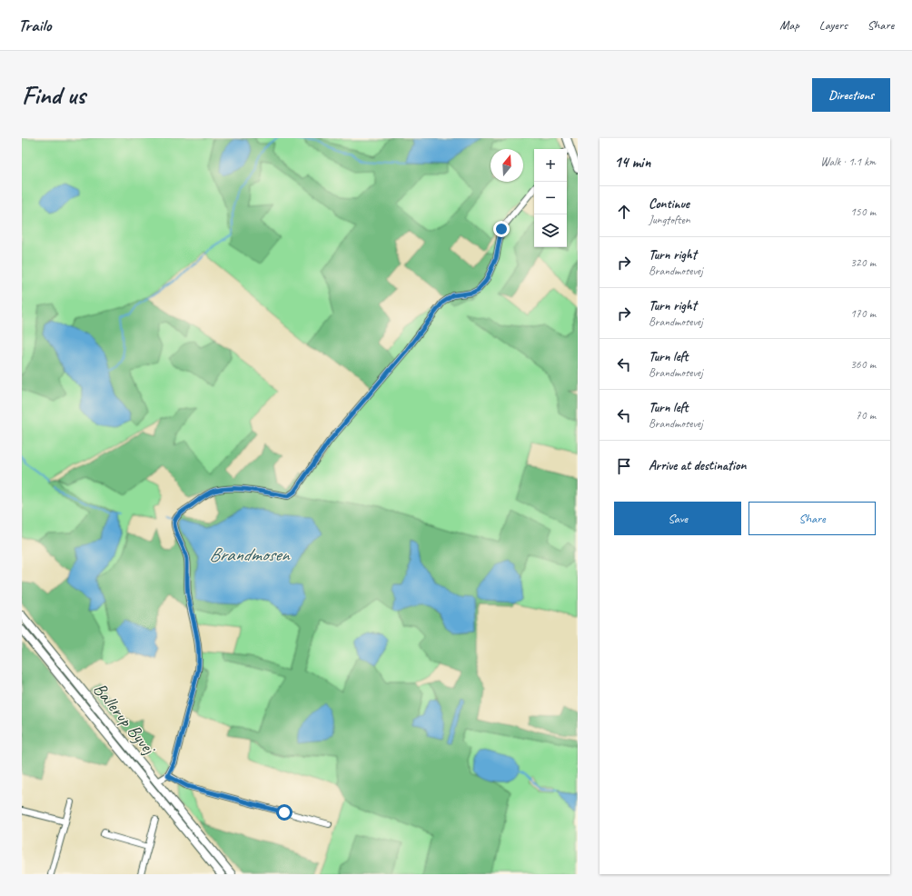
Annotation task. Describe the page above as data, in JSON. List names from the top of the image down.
{
  "streets": {
    "main road": ["Ballerup Byvej"]
  },
  "water": ["Brandmosen"],
  "north": "top",
  "page": {
    "header": "Trailo",
    "nav": ["Map", "Layers", "Share"],
    "buttons": [
      "Directions",
      ["Save", "Share"]
    ],
    "title": "Find us",
    "heading": ["14 min", "Walk · 1.1 km"],
    "map_buttons": ["+", "−"],
    "list": [
      ["Continue", "Jungtoften", "150 m"],
      ["Turn right", "Brandmosevej", "320 m"],
      ["Turn right", "Brandmosevej", "170 m"],
      ["Turn left", "Brandmosevej", "360 m"],
      ["Turn left", "Brandmosevej", "70 m"],
      "Arrive at destination"
    ]
  }
}
